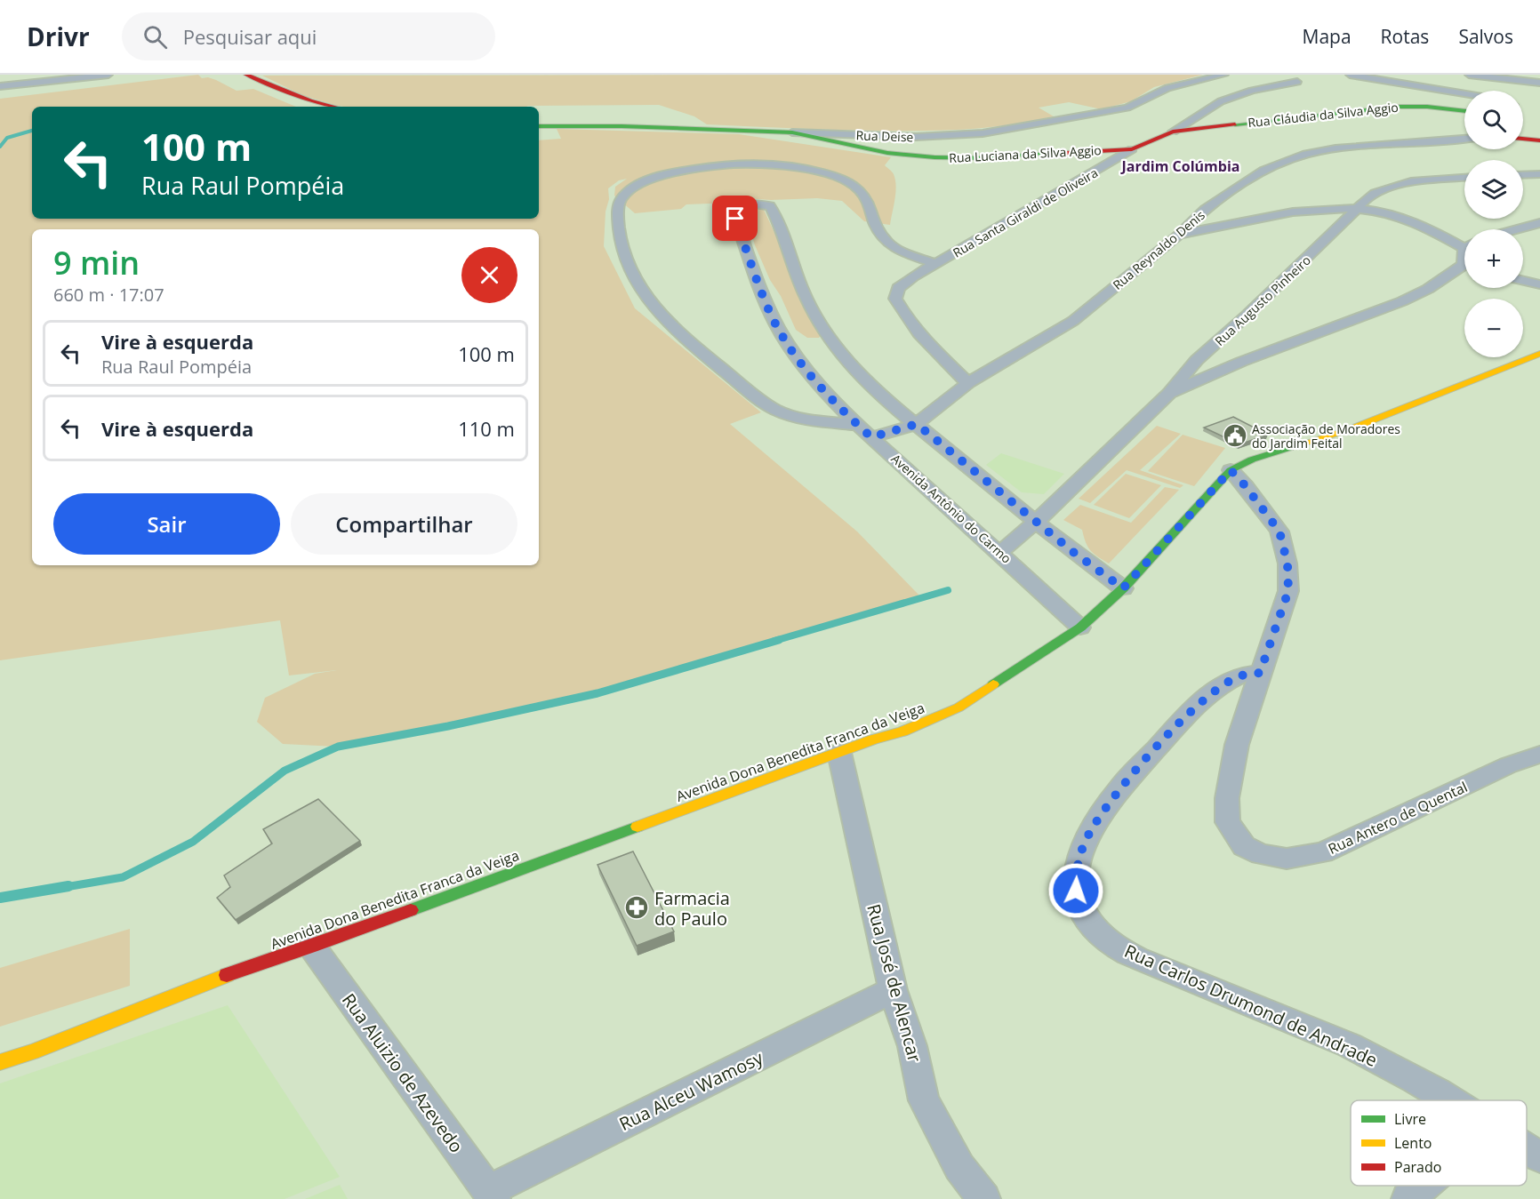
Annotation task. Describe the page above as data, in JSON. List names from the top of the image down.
{
  "streets": {
    "street": [
      "Rua Cláudia da Silva Aggio",
      "Rua Deise",
      "Rua Luciana da Silva Aggio",
      "Rua Santa Giraldi de Oliveira",
      "Rua Reynaldo Denis",
      "Rua Augusto Pinheiro",
      "Avenida Antônio do Carmo",
      "Avenida Dona Benedita Franca da Veiga",
      "Rua Antero de Quental",
      "Rua José de Alencar",
      "Rua Carlos Drumond de Andrade",
      "Rua Aluizio de Azevedo",
      "Rua Alceu Wamosy"
    ]
  },
  "crossings": [
    ["Rua Cláudia da Silva Aggio", "Rua Santa Giraldi de Oliveira"],
    ["Rua Deise", "Rua Luciana da Silva Aggio"],
    ["Rua Luciana da Silva Aggio", "Rua Santa Giraldi de Oliveira"],
    ["Rua Santa Giraldi de Oliveira", "Rua Reynaldo Denis"],
    ["Rua Reynaldo Denis", "Avenida Antônio do Carmo"],
    ["Avenida Antônio do Carmo", "Avenida Dona Benedita Franca da Veiga"],
    ["Avenida Dona Benedita Franca da Veiga", "Rua Antero de Quental"],
    ["Avenida Dona Benedita Franca da Veiga", "Rua José de Alencar"],
    ["Avenida Dona Benedita Franca da Veiga", "Rua Aluizio de Azevedo"],
    ["Rua Antero de Quental", "Rua Carlos Drumond de Andrade"],
    ["Rua José de Alencar", "Rua Alceu Wamosy"],
    ["Rua Aluizio de Azevedo", "Rua Alceu Wamosy"]
  ],
  "districts": ["Jardim Colúmbia"],
  "places": {
    "public building": ["Associação de Moradores do Jardim Feital"],
    "pharmacy": ["Farmacia do Paulo"]
  },
  "legend": ["Livre", "Lento", "Parado"],
  "page": {
    "header": "Drivr",
    "search": "Pesquisar aqui",
    "nav": ["Mapa", "Rotas", "Salvos"],
    "map_buttons": ["+", "−"],
    "turn": ["100 m", "Rua Raul Pompéia"],
    "heading": ["9 min", "660 m · 17:07"],
    "list": [
      {
        "name": "Vire à esquerda",
        "note": "Rua Raul Pompéia",
        "value": "100 m"
      },
      {
        "name": "Vire à esquerda",
        "value": "110 m"
      }
    ],
    "buttons": ["Sair", "Compartilhar"]
  }
}
